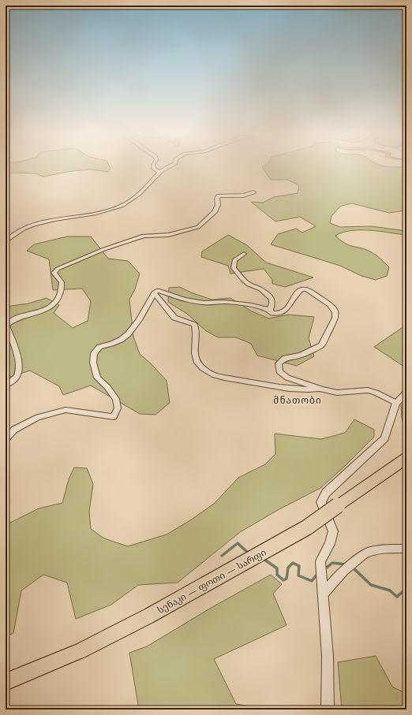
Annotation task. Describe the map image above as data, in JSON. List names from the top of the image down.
{
  "streets": {
    "highway": ["სენაკი — ფოთი — სარფი"]
  },
  "districts": ["მნათობი"]
}
